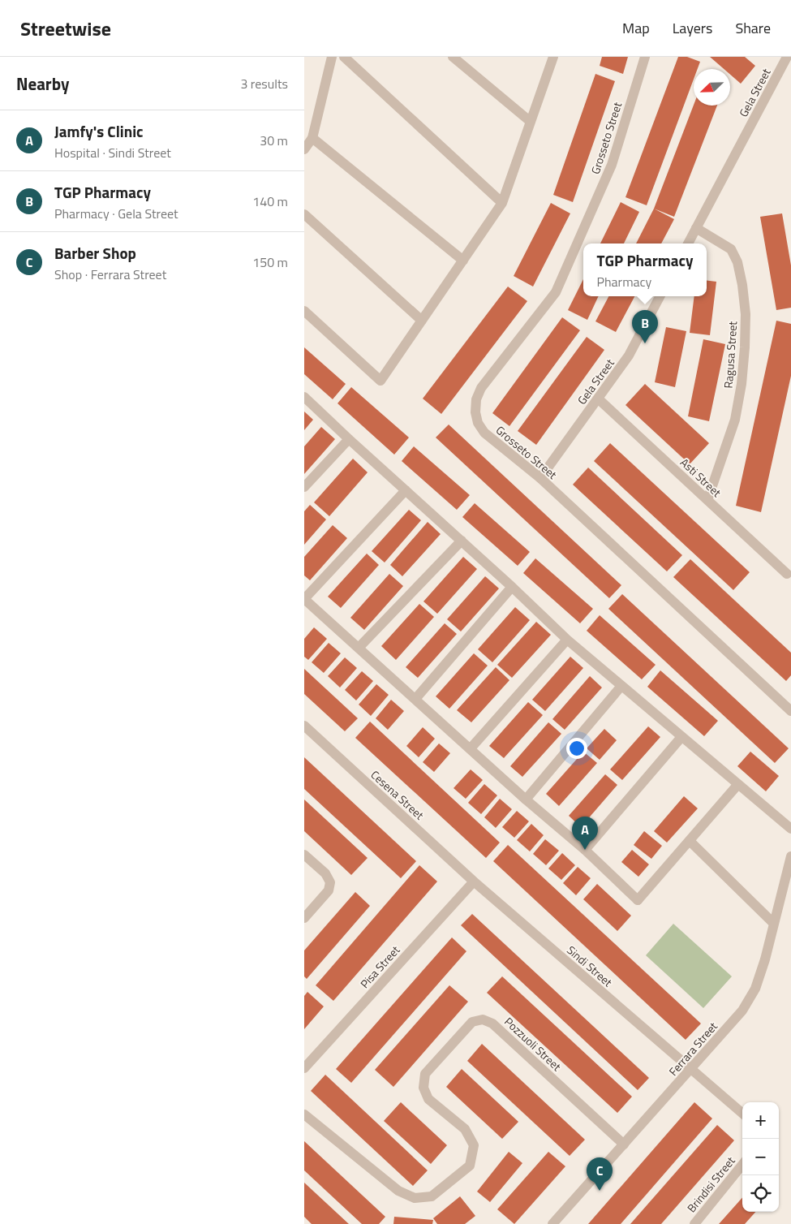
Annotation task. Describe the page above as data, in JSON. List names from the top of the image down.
{
  "streets": {
    "street": [
      "Gela Street",
      "Grosseto Street",
      "Ragusa Street",
      "Asti Street",
      "Cesena Street",
      "Sindi Street",
      "Pisa Street",
      "Pozzuoli Street",
      "Ferrara Street",
      "Brindisi Street"
    ]
  },
  "crossings": [
    ["Gela Street", "Grosseto Street"],
    ["Gela Street", "Ragusa Street"],
    ["Gela Street", "Asti Street"],
    ["Ragusa Street", "Asti Street"],
    ["Cesena Street", "Sindi Street"],
    ["Cesena Street", "Pisa Street"],
    ["Sindi Street", "Pisa Street"],
    ["Sindi Street", "Ferrara Street"],
    ["Pozzuoli Street", "Ferrara Street"]
  ],
  "north": "bottom left",
  "page": {
    "header": "Streetwise",
    "nav": ["Map", "Layers", "Share"],
    "heading": ["Nearby", "3 results"],
    "list": [
      {
        "mark": "A",
        "name": "Jamfy's Clinic",
        "note": "Hospital · Sindi Street",
        "value": "30 m"
      },
      {
        "mark": "B",
        "name": "TGP Pharmacy",
        "note": "Pharmacy · Gela Street",
        "value": "140 m"
      },
      {
        "mark": "C",
        "name": "Barber Shop",
        "note": "Shop · Ferrara Street",
        "value": "150 m"
      }
    ],
    "popup": ["TGP Pharmacy", "Pharmacy"],
    "pins": ["B", "A", "C"],
    "map_buttons": ["+", "−"]
  }
}
